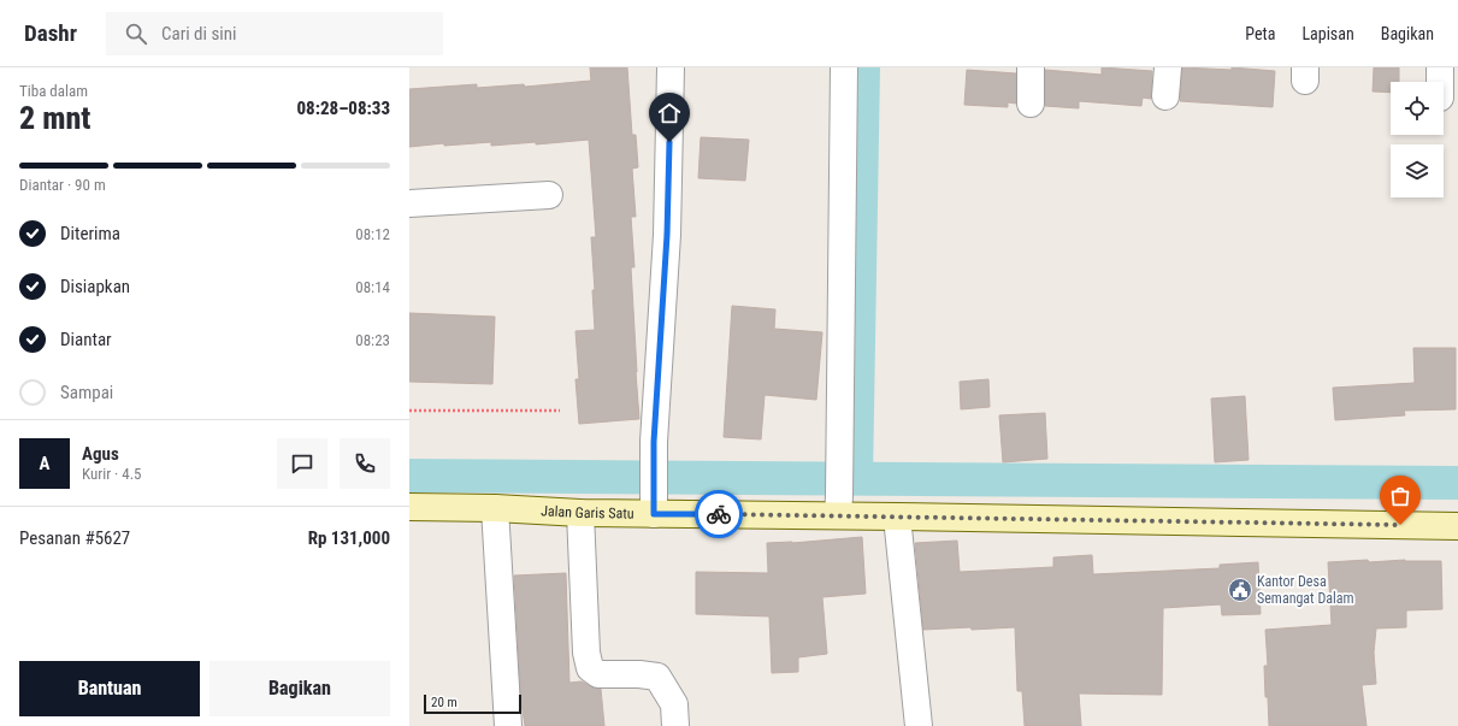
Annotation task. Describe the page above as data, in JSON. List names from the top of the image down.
{
  "streets": {
    "street": ["Jalan Garis Satu"]
  },
  "places": {
    "public building": ["Kantor Desa Semangat Dalam"]
  },
  "scale_bar": "20 m",
  "page": {
    "header": "Dashr",
    "search": "Cari di sini",
    "nav": ["Peta", "Lapisan", "Bagikan"],
    "heading": ["2 mnt", "Tiba dalam", "08:28–08:33"],
    "panel": [
      "Agus",
      "Kurir · 4.5",
      "Pesanan #5627",
      "Rp 131,000"
    ],
    "bar": "Diantar · 90 m",
    "list": [
      ["Diterima", "08:12"],
      ["Disiapkan", "08:14"],
      ["Diantar", "08:23"],
      "Sampai"
    ],
    "round": "A",
    "buttons": ["Bantuan", "Bagikan"],
    "scale": "20 m"
  }
}
